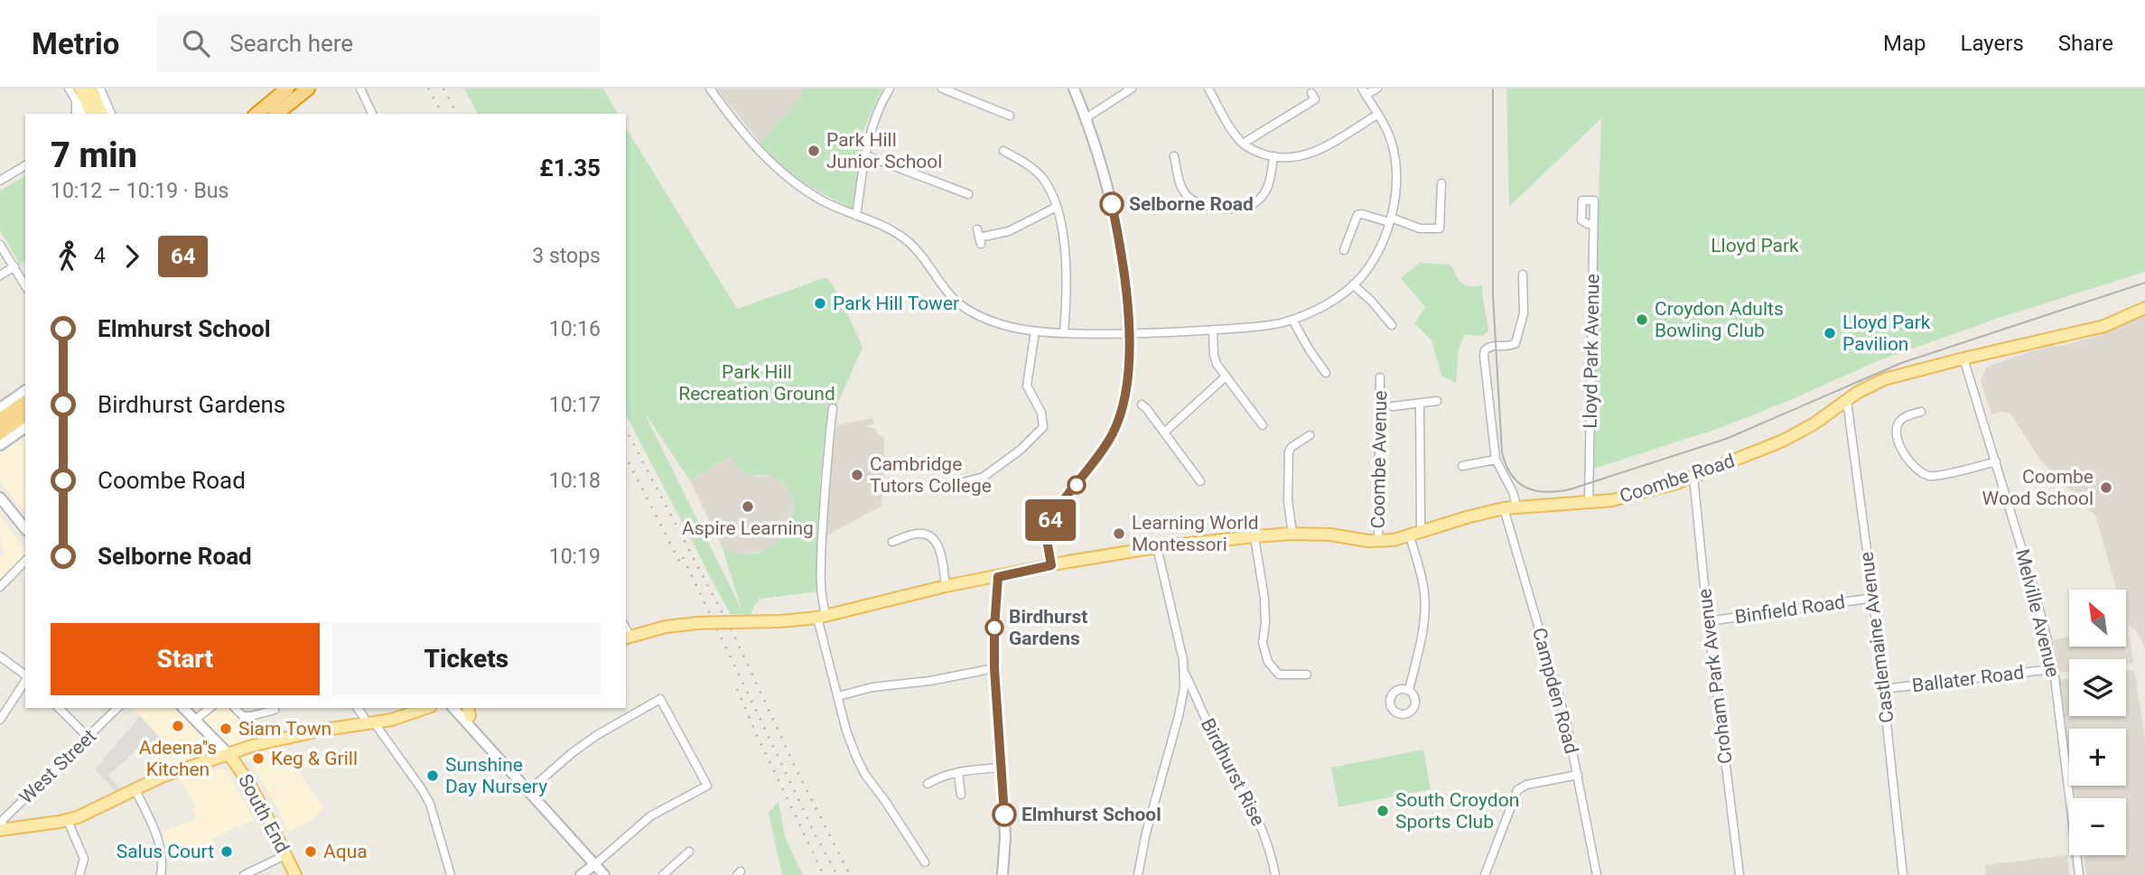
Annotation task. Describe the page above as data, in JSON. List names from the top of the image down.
{
  "streets": {
    "main road": ["Coombe Road", "South End"],
    "street": [
      "Lloyd Park Avenue",
      "Coombe Avenue",
      "Binfield Road",
      "Melville Avenue",
      "Castlemaine Avenue",
      "Croham Park Avenue",
      "Ballater Road",
      "Campden Road",
      "West Street",
      "Birdhurst Rise"
    ]
  },
  "crossings": [
    ["Lloyd Park Avenue", "Coombe Road"],
    ["Coombe Avenue", "Coombe Road"],
    ["Coombe Road", "Melville Avenue"],
    ["Coombe Road", "Castlemaine Avenue"],
    ["Coombe Road", "Croham Park Avenue"],
    ["Coombe Road", "Campden Road"],
    ["Binfield Road", "Castlemaine Avenue"],
    ["Binfield Road", "Croham Park Avenue"],
    ["Melville Avenue", "Ballater Road"],
    ["Castlemaine Avenue", "Ballater Road"]
  ],
  "parks": ["Lloyd Park", "Park Hill Recreation Ground"],
  "places": [
    "Park Hill Junior School",
    "Selborne Road",
    "Park Hill Tower",
    "Croydon Adults Bowling Club",
    "Lloyd Park Pavilion",
    "Cambridge Tutors College",
    "Coombe Wood School",
    "Aspire Learning",
    "Learning World Montessori",
    "Birdhurst Gardens",
    "Adeena''s Kitchen",
    "Siam Town",
    "Keg & Grill",
    "Sunshine Day Nursery",
    "South Croydon Sports Club",
    "Elmhurst School",
    "Salus Court",
    "Aqua"
  ],
  "lines": ["bus line 64"],
  "north": "top left",
  "page": {
    "header": "Metrio",
    "search": "Search here",
    "nav": ["Map", "Layers", "Share"],
    "on_map": "64",
    "heading": ["7 min", "10:12 – 10:19 · Bus", "£1.35"],
    "legs": ["4", "64", "3 stops"],
    "list": [
      {
        "name": "Elmhurst School",
        "value": "10:16"
      },
      {
        "name": "Birdhurst Gardens",
        "value": "10:17"
      },
      {
        "name": "Coombe Road",
        "value": "10:18"
      },
      {
        "name": "Selborne Road",
        "value": "10:19"
      }
    ],
    "map_buttons": ["+", "−"],
    "buttons": ["Start", "Tickets"]
  }
}
